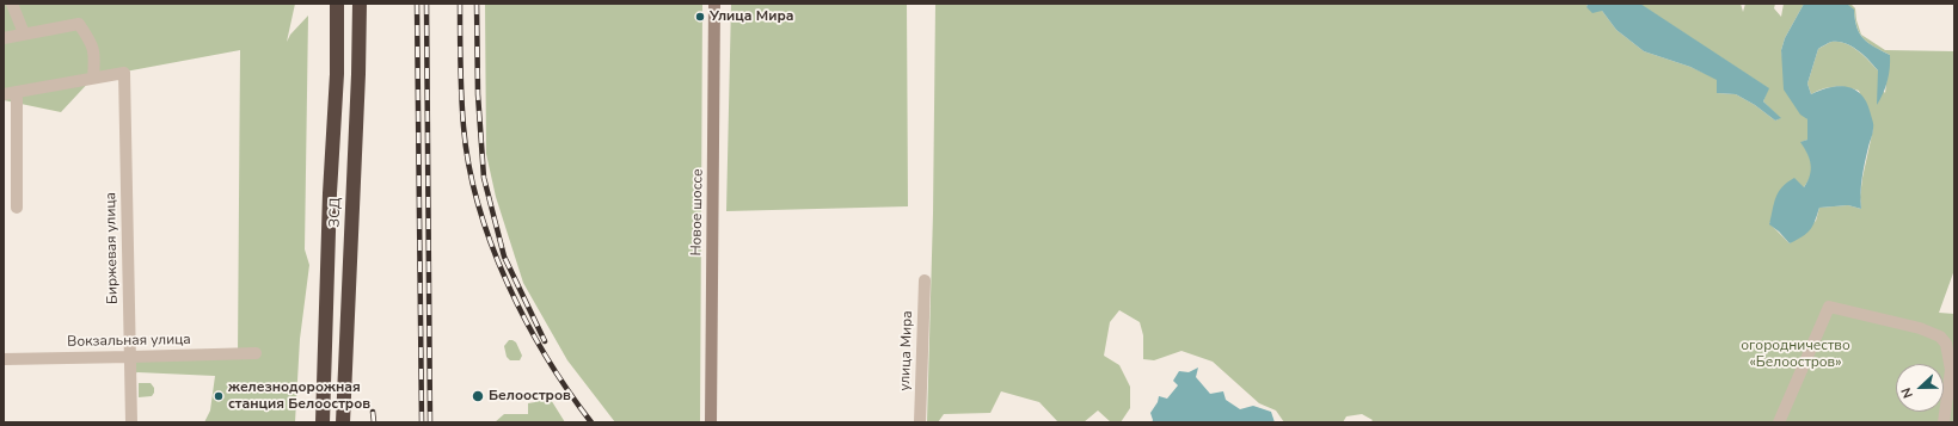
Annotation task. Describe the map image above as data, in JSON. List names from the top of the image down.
{
  "streets": {
    "highway": ["ЗСД"],
    "main road": ["Новое шоссе"],
    "street": ["Биржевая улица", "Вокзальная улица", "улица Мира"]
  },
  "crossings": [
    ["Биржевая улица", "Вокзальная улица"]
  ],
  "parks": ["огородничество «Белоостров»"],
  "places": ["Улица Мира", "железнодорожная станция Белоостров", "Белоостров"],
  "north": "left"
}
